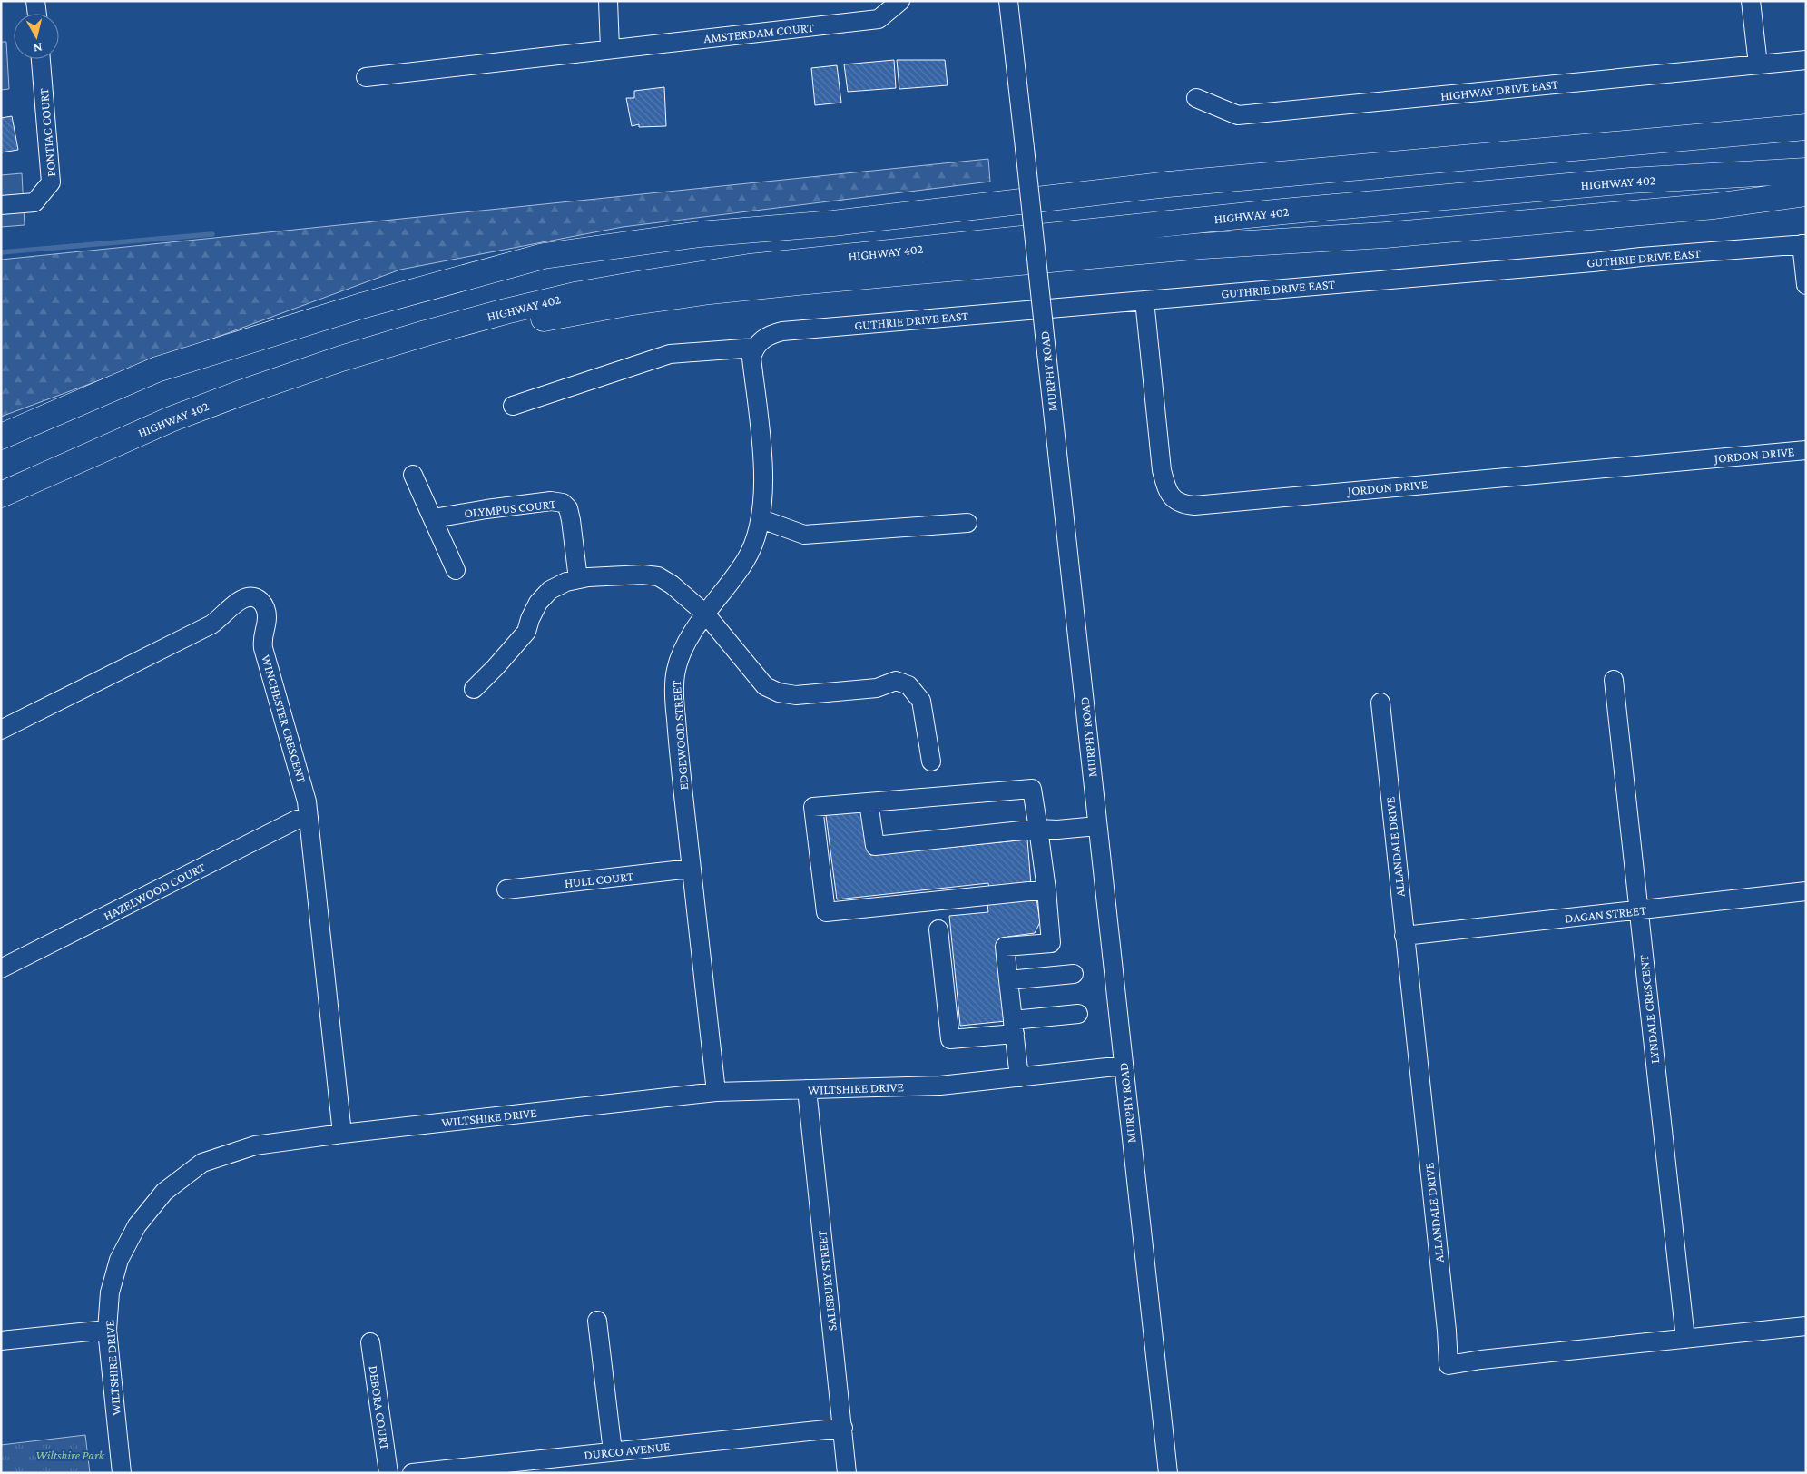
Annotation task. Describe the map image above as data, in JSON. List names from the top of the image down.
{
  "streets": {
    "highway": ["HIGHWAY 402"],
    "street": [
      "AMSTERDAM COURT",
      "HIGHWAY DRIVE EAST",
      "PONTIAC COURT",
      "GUTHRIE DRIVE EAST",
      "MURPHY ROAD",
      "JORDON DRIVE",
      "OLYMPUS COURT",
      "WINCHESTER CRESCENT",
      "EDGEWOOD STREET",
      "ALLANDALE DRIVE",
      "HULL COURT",
      "HAZELWOOD COURT",
      "DAGAN STREET",
      "LYNDALE CRESCENT",
      "WILTSHIRE DRIVE",
      "SALISBURY STREET",
      "DEBORA COURT",
      "DURCO AVENUE"
    ]
  },
  "crossings": [
    ["GUTHRIE DRIVE EAST", "JORDON DRIVE"],
    ["GUTHRIE DRIVE EAST", "EDGEWOOD STREET"],
    ["MURPHY ROAD", "WILTSHIRE DRIVE"],
    ["WINCHESTER CRESCENT", "HAZELWOOD COURT"],
    ["WINCHESTER CRESCENT", "WILTSHIRE DRIVE"],
    ["EDGEWOOD STREET", "HULL COURT"],
    ["EDGEWOOD STREET", "WILTSHIRE DRIVE"],
    ["ALLANDALE DRIVE", "DAGAN STREET"],
    ["ALLANDALE DRIVE", "LYNDALE CRESCENT"],
    ["DAGAN STREET", "LYNDALE CRESCENT"],
    ["WILTSHIRE DRIVE", "SALISBURY STREET"],
    ["SALISBURY STREET", "DURCO AVENUE"]
  ],
  "parks": ["Wiltshire Park"],
  "north": "bottom"
}
